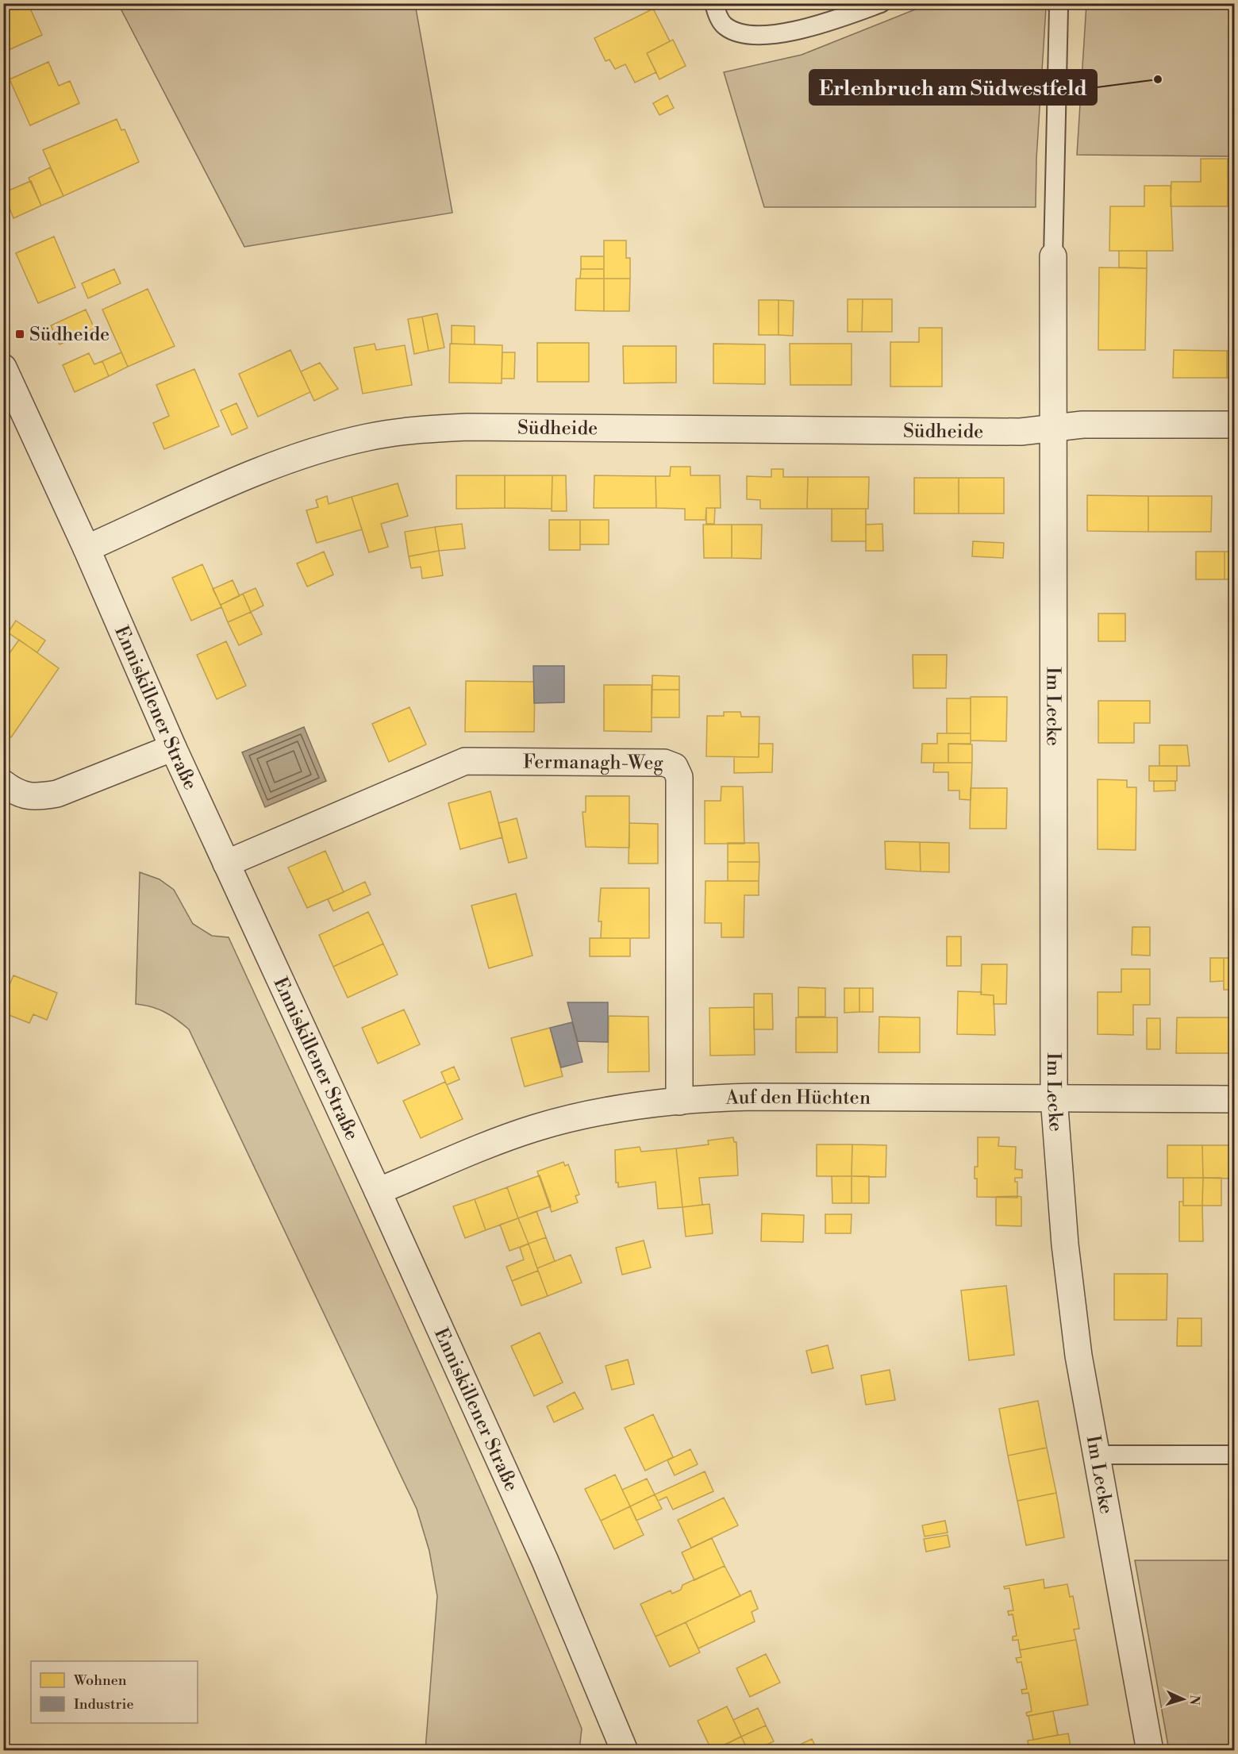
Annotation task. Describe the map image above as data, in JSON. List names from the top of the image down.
{
  "streets": {
    "street": [
      "Südheide",
      "Enniskillener Straße",
      "Im Lecke",
      "Fermanagh-Weg",
      "Auf den Hüchten"
    ]
  },
  "crossings": [
    ["Südheide", "Enniskillener Straße"],
    ["Südheide", "Im Lecke"],
    ["Enniskillener Straße", "Fermanagh-Weg"],
    ["Enniskillener Straße", "Auf den Hüchten"],
    ["Im Lecke", "Auf den Hüchten"],
    ["Fermanagh-Weg", "Auf den Hüchten"]
  ],
  "places": {
    "other": ["Erlenbruch am Südwestfeld"],
    "transit": ["Südheide"]
  },
  "legend": ["Wohnen", "Industrie"],
  "north": "right"
}
